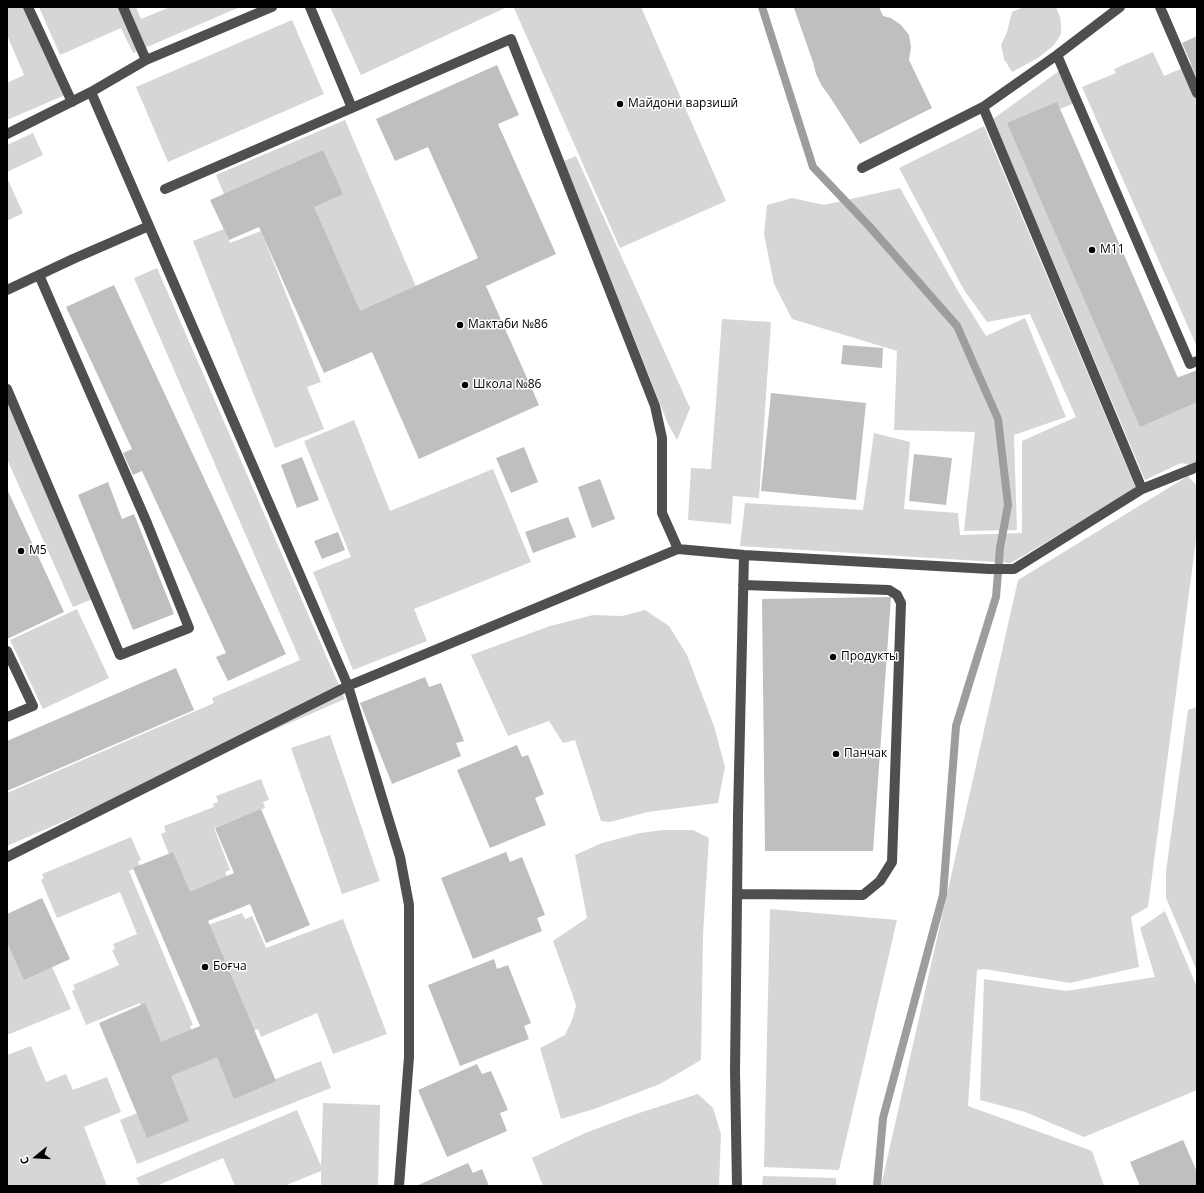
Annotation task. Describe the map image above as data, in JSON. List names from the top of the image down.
{
  "places": [
    "Майдони варзишӣ",
    "M11",
    "Мактаби №86",
    "Школа №86",
    "М5",
    "Продукты",
    "Панчак",
    "Боғча"
  ],
  "north": "left"
}
